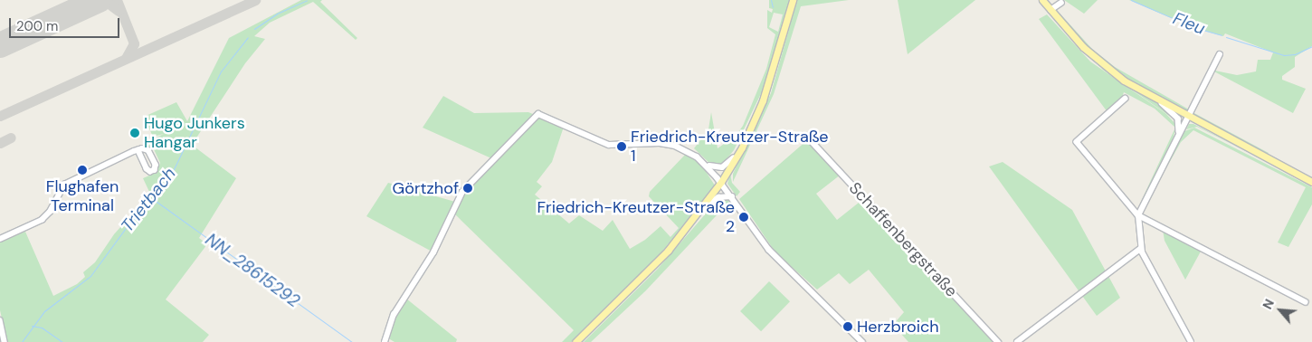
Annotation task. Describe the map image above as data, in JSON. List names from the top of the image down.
{
  "streets": {
    "street": ["Schaffenbergstraße"]
  },
  "water": ["Fleu", "Trietbach", "NN_28615292"],
  "places": [
    "Hugo Junkers Hangar",
    "Friedrich-Kreutzer-Straße 1",
    "Flughafen Terminal",
    "Görtzhof",
    "Friedrich-Kreutzer-Straße 2",
    "Herzbroich"
  ],
  "scale_bar": "200 m",
  "north": "top left"
}
